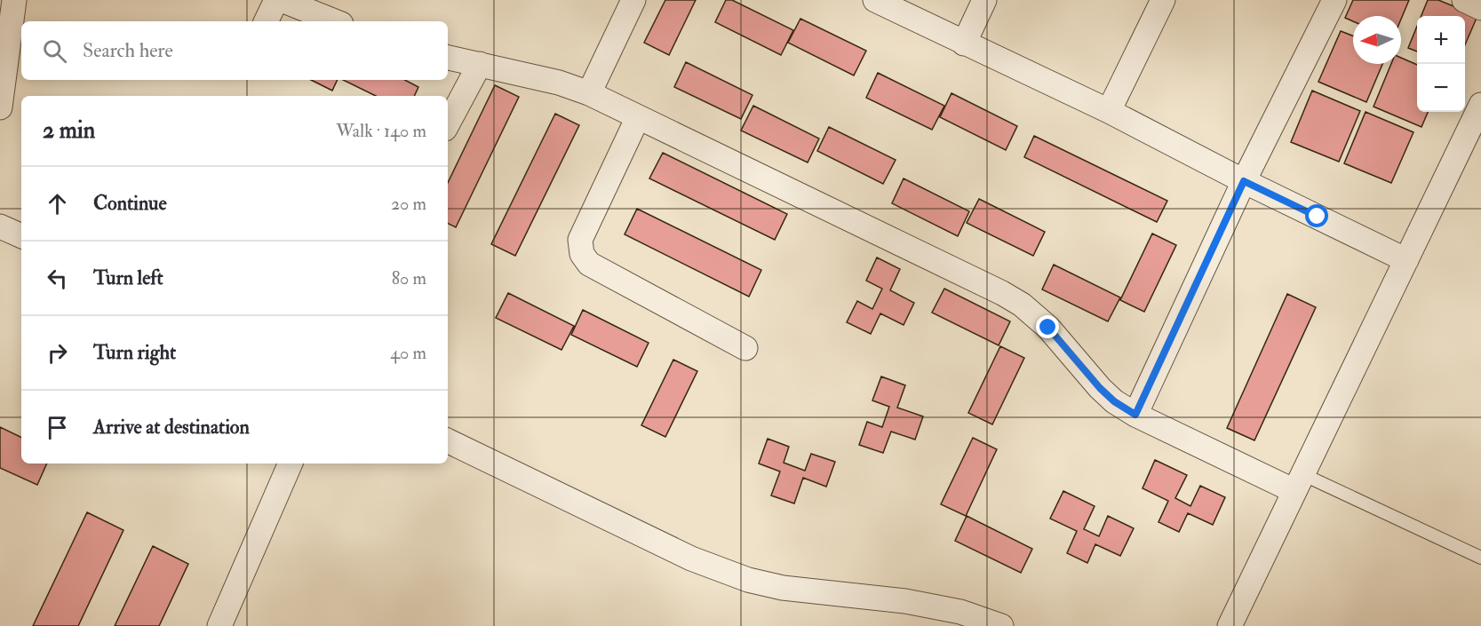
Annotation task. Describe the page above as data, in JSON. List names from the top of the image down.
{
  "north": "left",
  "page": {
    "map_buttons": ["+", "−"],
    "search": "Search here",
    "heading": ["2 min", "Walk · 140 m"],
    "list": [
      ["Continue", "20 m"],
      ["Turn left", "80 m"],
      ["Turn right", "40 m"],
      "Arrive at destination"
    ]
  }
}
